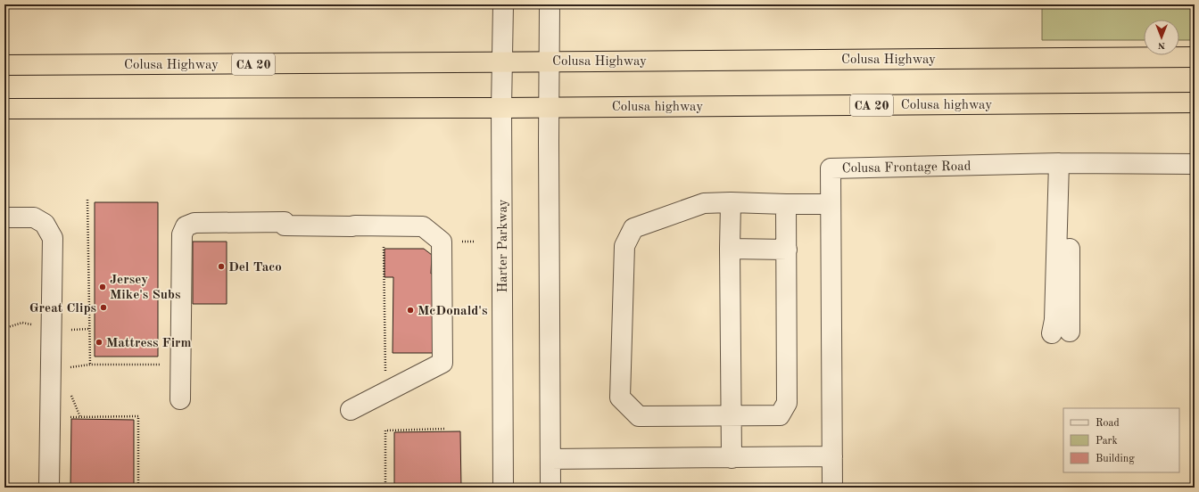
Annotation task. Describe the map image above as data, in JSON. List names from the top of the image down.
{
  "streets": {
    "highway": ["Colusa Highway", "CA 20", "Colusa highway"],
    "street": ["Colusa Frontage Road", "Harter Parkway"]
  },
  "crossings": [
    ["Colusa Highway", "Harter Parkway"],
    ["CA 20", "Colusa highway"],
    ["CA 20", "Harter Parkway"]
  ],
  "places": [
    "Del Taco",
    "Jersey Mike's Subs",
    "Great Clips",
    "McDonald's",
    "Mattress Firm"
  ],
  "legend": ["Road", "Park", "Building"],
  "north": "bottom"
}
